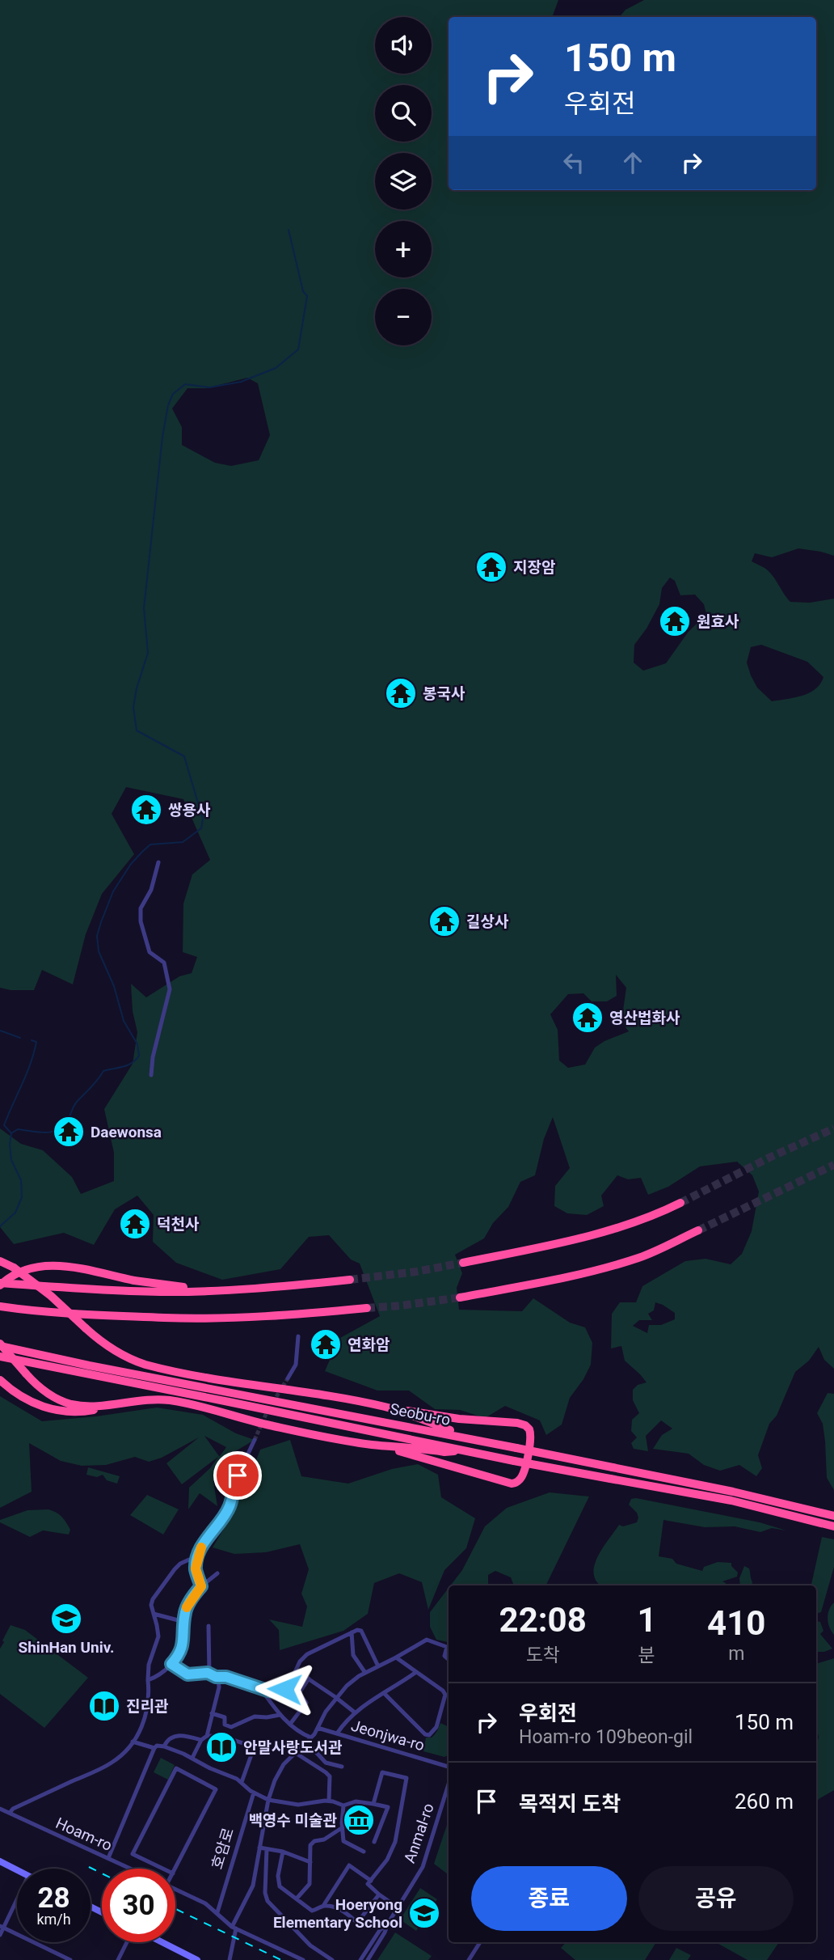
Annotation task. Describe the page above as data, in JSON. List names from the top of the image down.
{
  "streets": {
    "highway": ["Seobu-ro"],
    "street": [
      "Jeonjwa-ro",
      "Anmal-ro",
      "Hoam-ro",
      "호암로"
    ]
  },
  "places": {
    "temple": [
      "지장암",
      "원효사",
      "봉국사",
      "쌍용사",
      "길상사",
      "영산법화사",
      "Daewonsa",
      "덕천사",
      "연화암"
    ],
    "school or university": ["ShinHan Univ.", "Hoeryong Elementary School"],
    "library": ["진리관", "안말사랑도서관"],
    "museum": ["백영수 미술관"]
  },
  "page": {
    "map_buttons": ["+", "−"],
    "turn": ["150 m", "우회전"],
    "eta": [
      "22:08",
      "도착",
      "1",
      "분",
      "410",
      "m"
    ],
    "list": [
      {
        "name": "우회전",
        "note": "Hoam-ro 109beon-gil",
        "value": "150 m"
      },
      {
        "name": "목적지 도착",
        "value": "260 m"
      }
    ],
    "buttons": ["종료", "공유"],
    "speed": "28 km/h",
    "limit": "30"
  }
}
